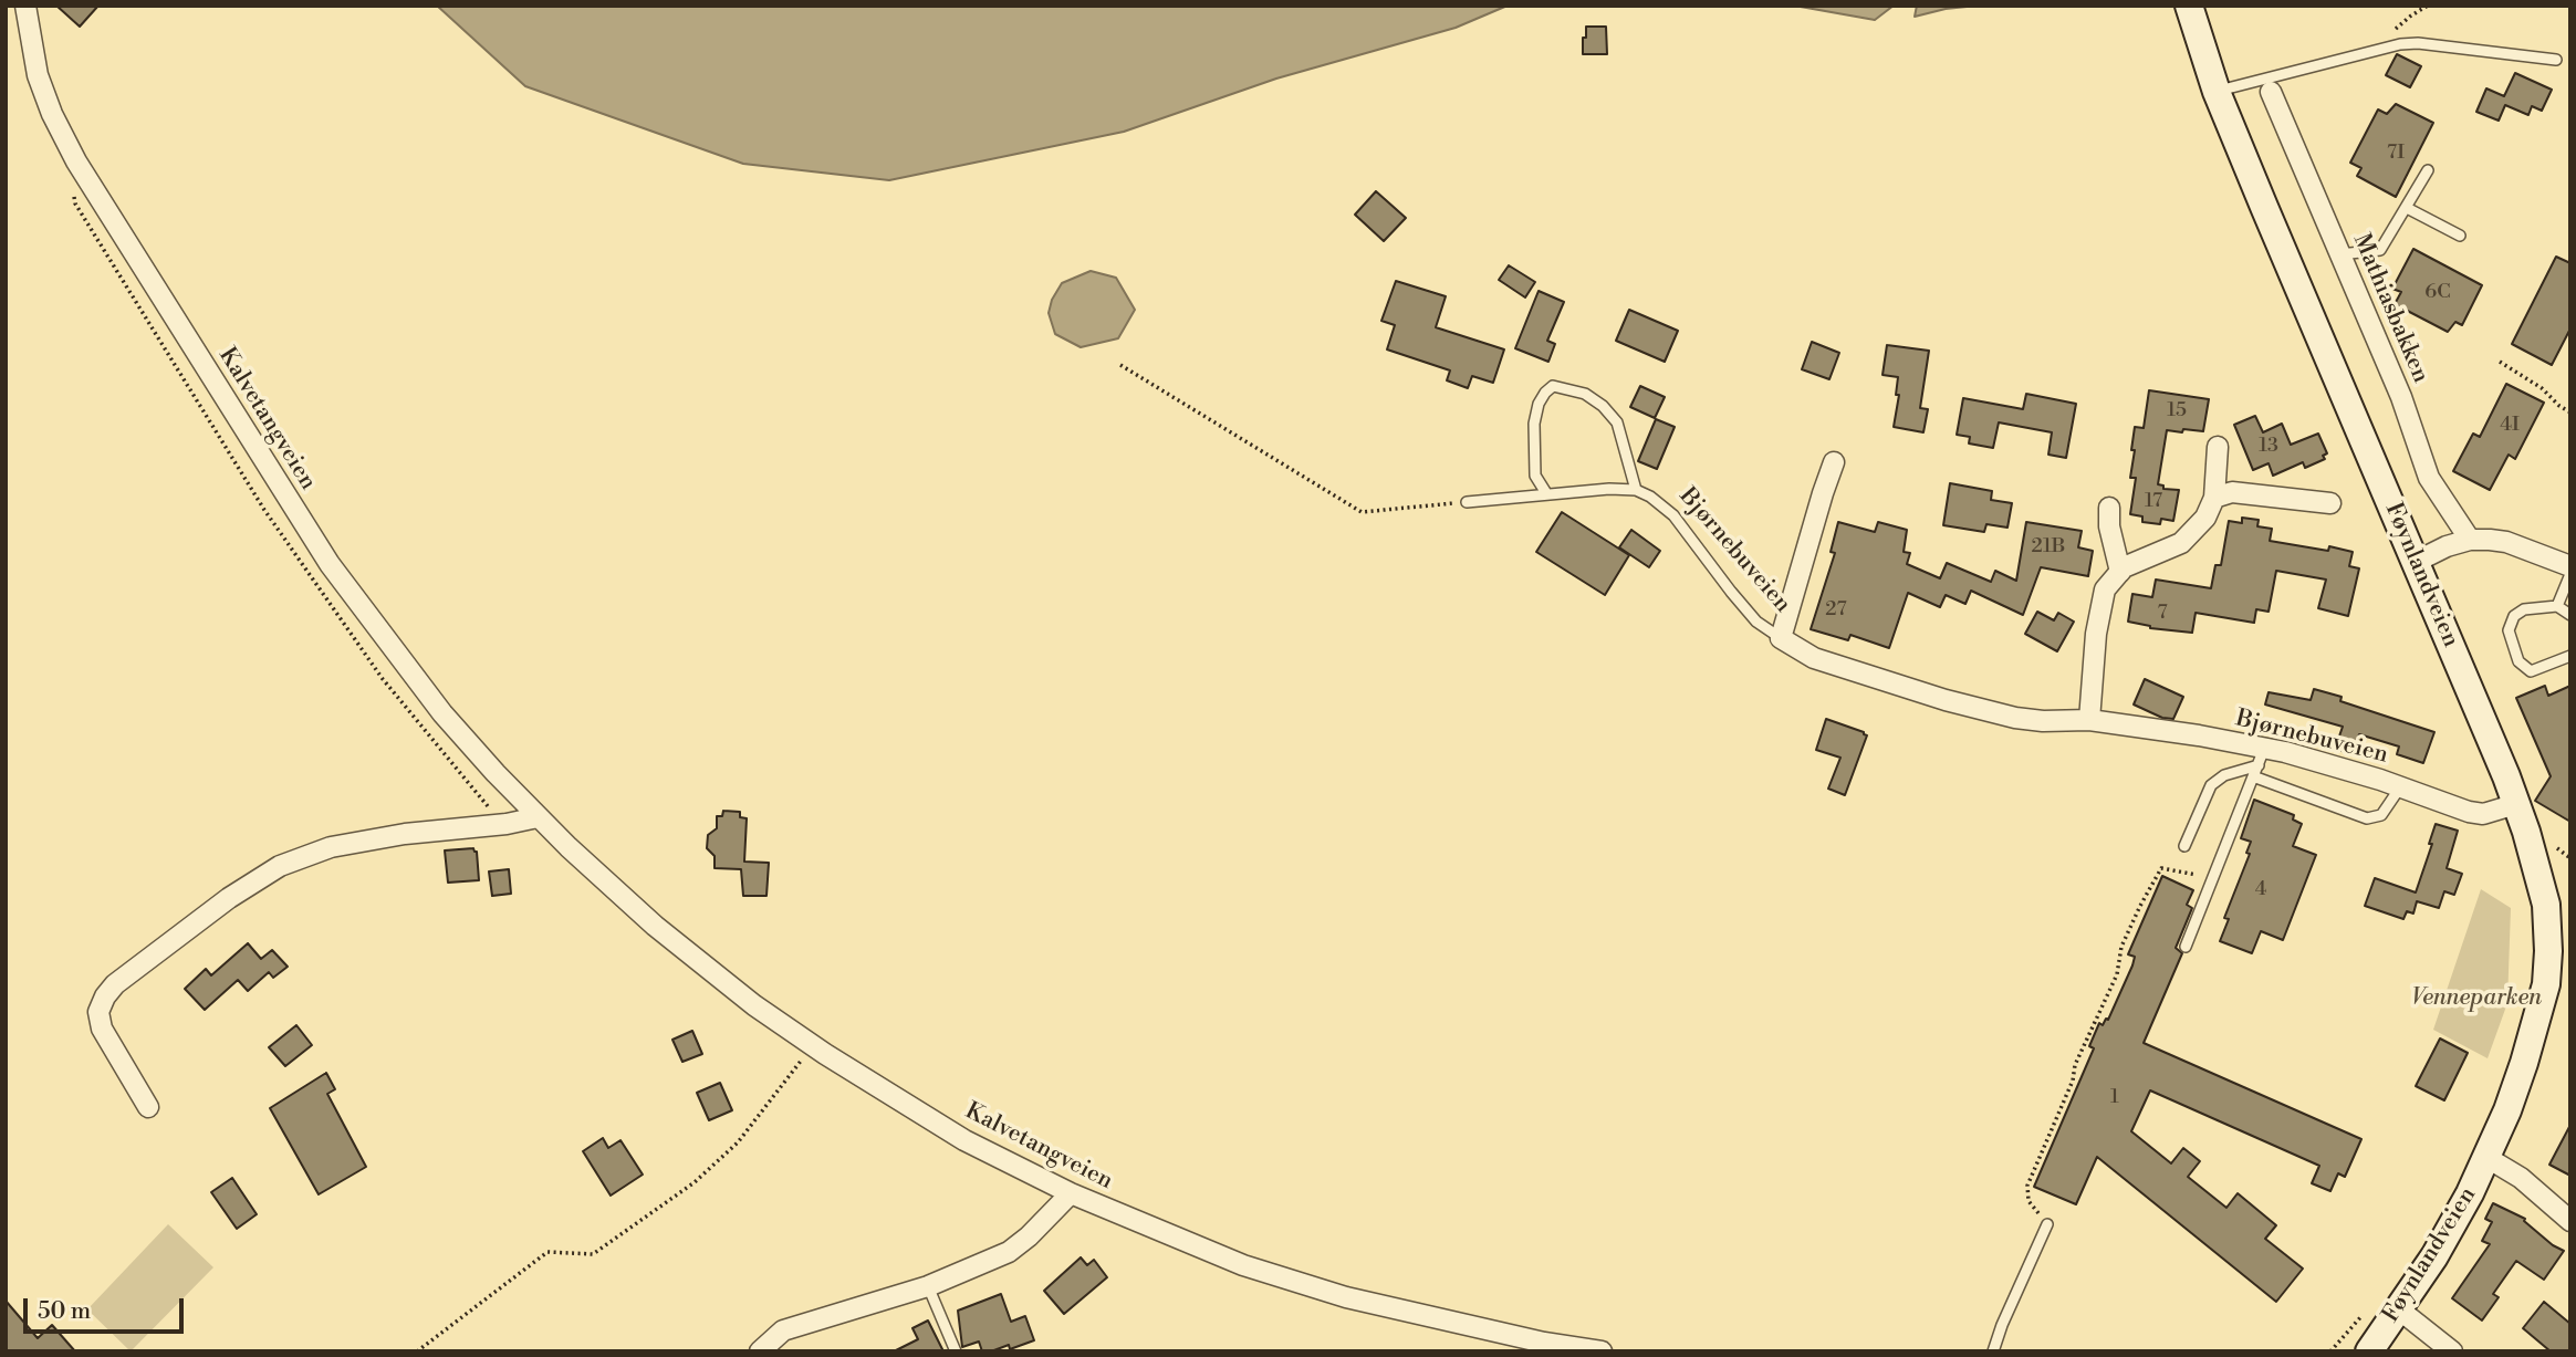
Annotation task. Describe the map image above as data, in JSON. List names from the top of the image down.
{
  "streets": {
    "main road": ["Føynlandveien"],
    "street": ["Mathiasbakken", "Kalvetangveien", "Bjørnebuveien"]
  },
  "crossings": [
    ["Bjørnebuveien", "Føynlandveien"]
  ],
  "parks": ["Venneparken"],
  "house_numbers": [
    "7I",
    "6C",
    "15",
    "4I",
    "13",
    "17",
    "21B",
    "27",
    "7",
    "4",
    "1"
  ],
  "scale_bar": "50 m"
}
